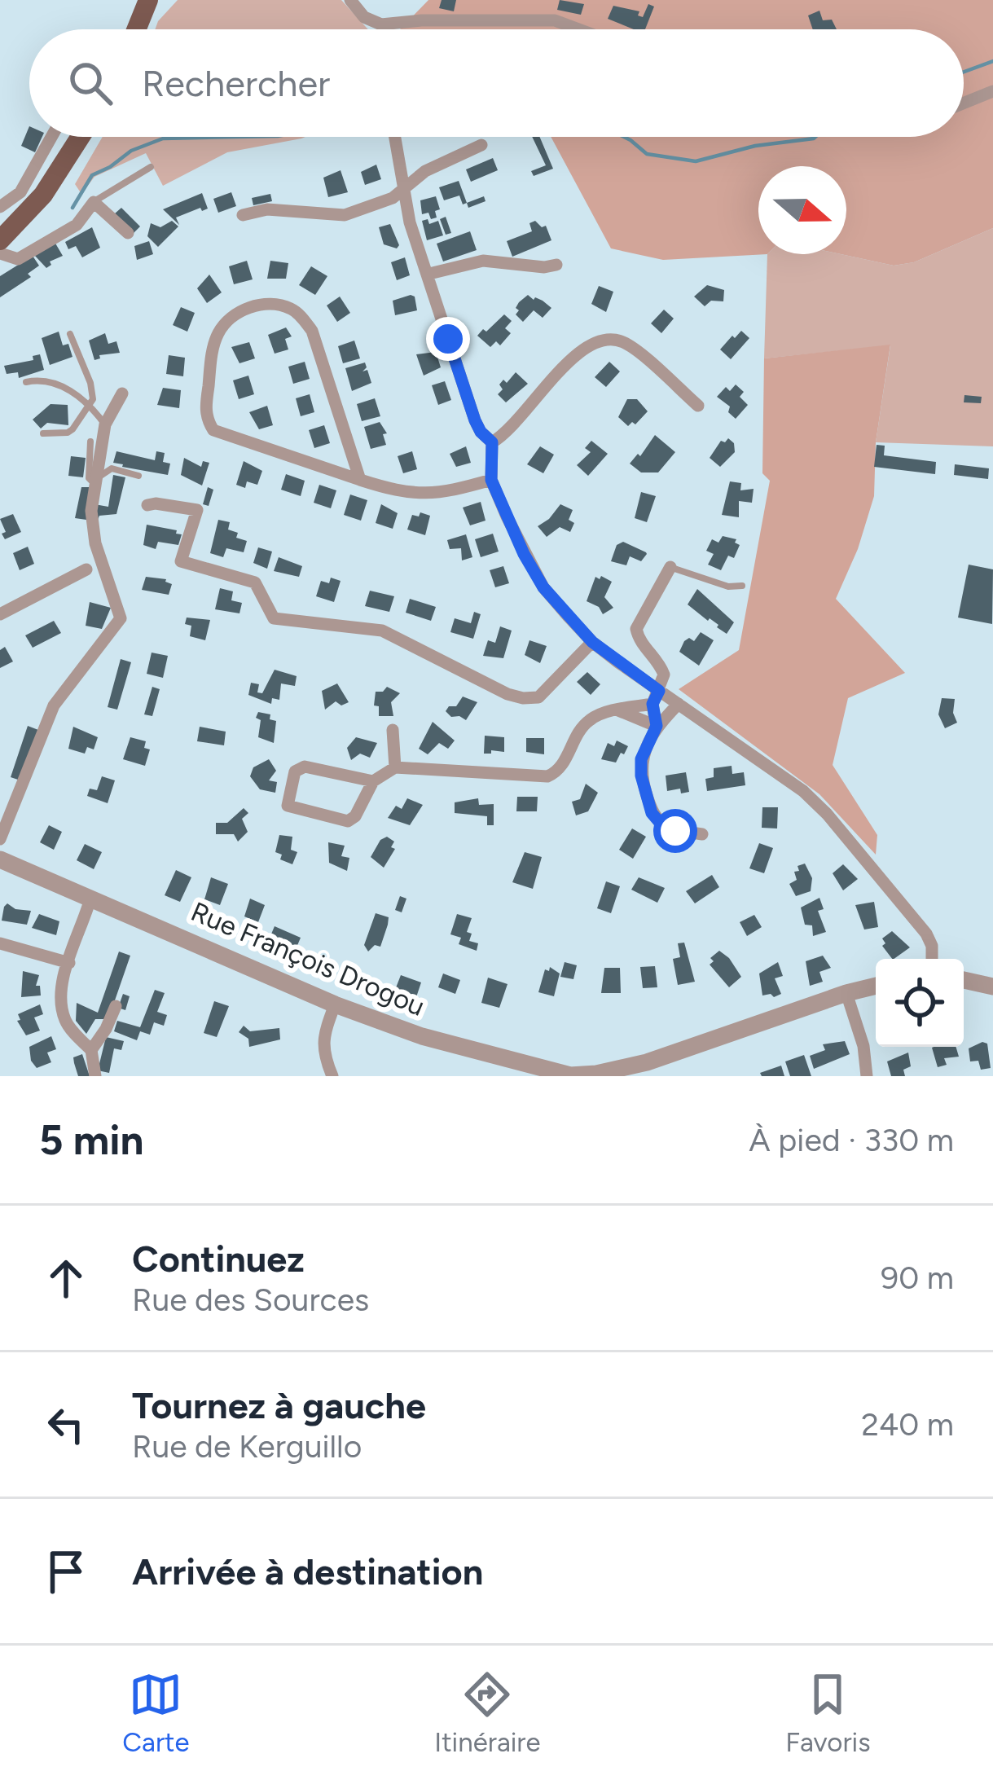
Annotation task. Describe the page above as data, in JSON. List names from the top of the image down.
{
  "streets": {
    "street": ["Rue François Drogou"]
  },
  "north": "right",
  "page": {
    "search": "Rechercher",
    "heading": ["5 min", "À pied · 330 m"],
    "list": [
      ["Continuez", "Rue des Sources", "90 m"],
      ["Tournez à gauche", "Rue de Kerguillo", "240 m"],
      "Arrivée à destination"
    ],
    "nav": ["Carte", "Itinéraire", "Favoris"]
  }
}
